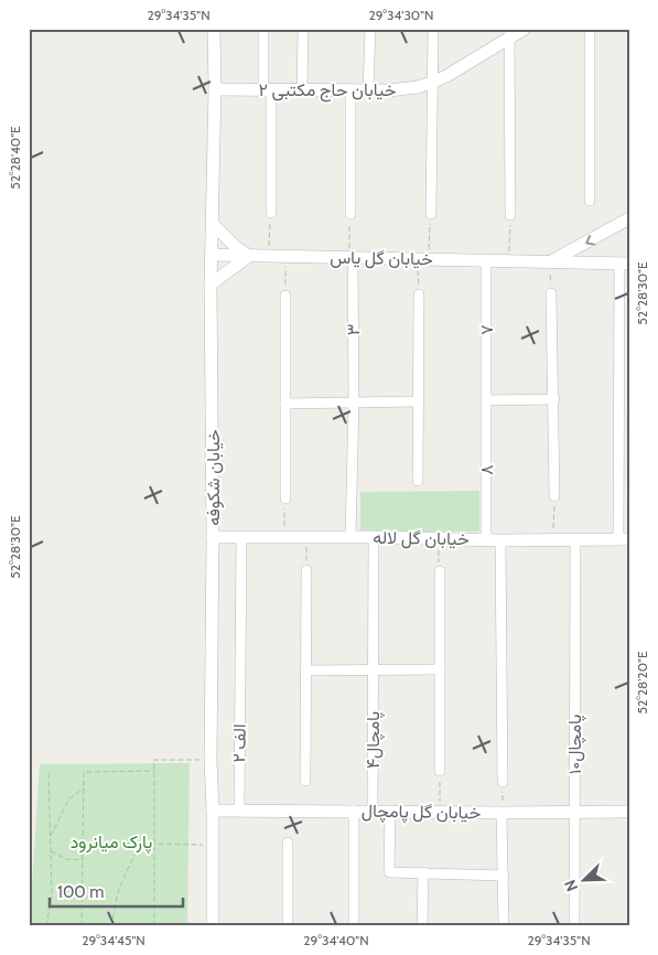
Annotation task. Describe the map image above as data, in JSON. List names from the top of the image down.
{
  "streets": {
    "street": [
      "خیابان حاج مکتبی ۲",
      "خیابان گل یاس",
      "۳",
      "۷",
      "۸",
      "خیابان شکوفه",
      "خیابان گل لاله",
      "پامچال۴",
      "۲ الف",
      "پامچال۱۰",
      "خیابان گل پامچال"
    ]
  },
  "crossings": [
    ["خیابان حاج مکتبی ۲", "خیابان شکوفه"],
    ["خیابان گل یاس", "۳"],
    ["خیابان گل یاس", "۷"],
    ["خیابان گل یاس", "خیابان شکوفه"],
    ["۳", "خیابان گل لاله"],
    ["۷", "۸"],
    ["۸", "خیابان گل لاله"],
    ["خیابان شکوفه", "خیابان گل لاله"],
    ["خیابان شکوفه", "خیابان گل پامچال"],
    ["خیابان گل لاله", "۲ الف"],
    ["خیابان گل لاله", "پامچال۱۰"],
    ["پامچال۴", "خیابان گل پامچال"],
    ["۲ الف", "خیابان گل پامچال"],
    ["پامچال۱۰", "خیابان گل پامچال"]
  ],
  "parks": ["پارک میانرود"],
  "scale_bar": "100 m",
  "north": "bottom left",
  "coordinates": [
    "29°34'35\"N",
    "29°34'30\"N",
    "52°28'40\"E",
    "52°28'30\"E",
    "52°28'20\"E",
    "29°34'45\"N",
    "29°34'40\"N"
  ]
}
